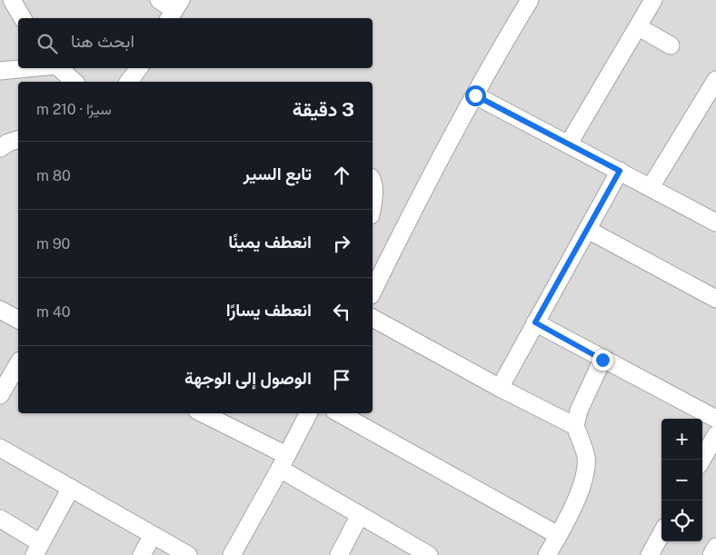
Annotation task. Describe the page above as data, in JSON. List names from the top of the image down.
{
  "page": {
    "search": "ابحث هنا",
    "heading": ["3 دقيقة", "سيرًا · 210 m"],
    "list": [
      ["تابع السير", "80 m"],
      ["انعطف يمينًا", "90 m"],
      ["انعطف يسارًا", "40 m"],
      "الوصول إلى الوجهة"
    ],
    "map_buttons": ["+", "−"]
  }
}
